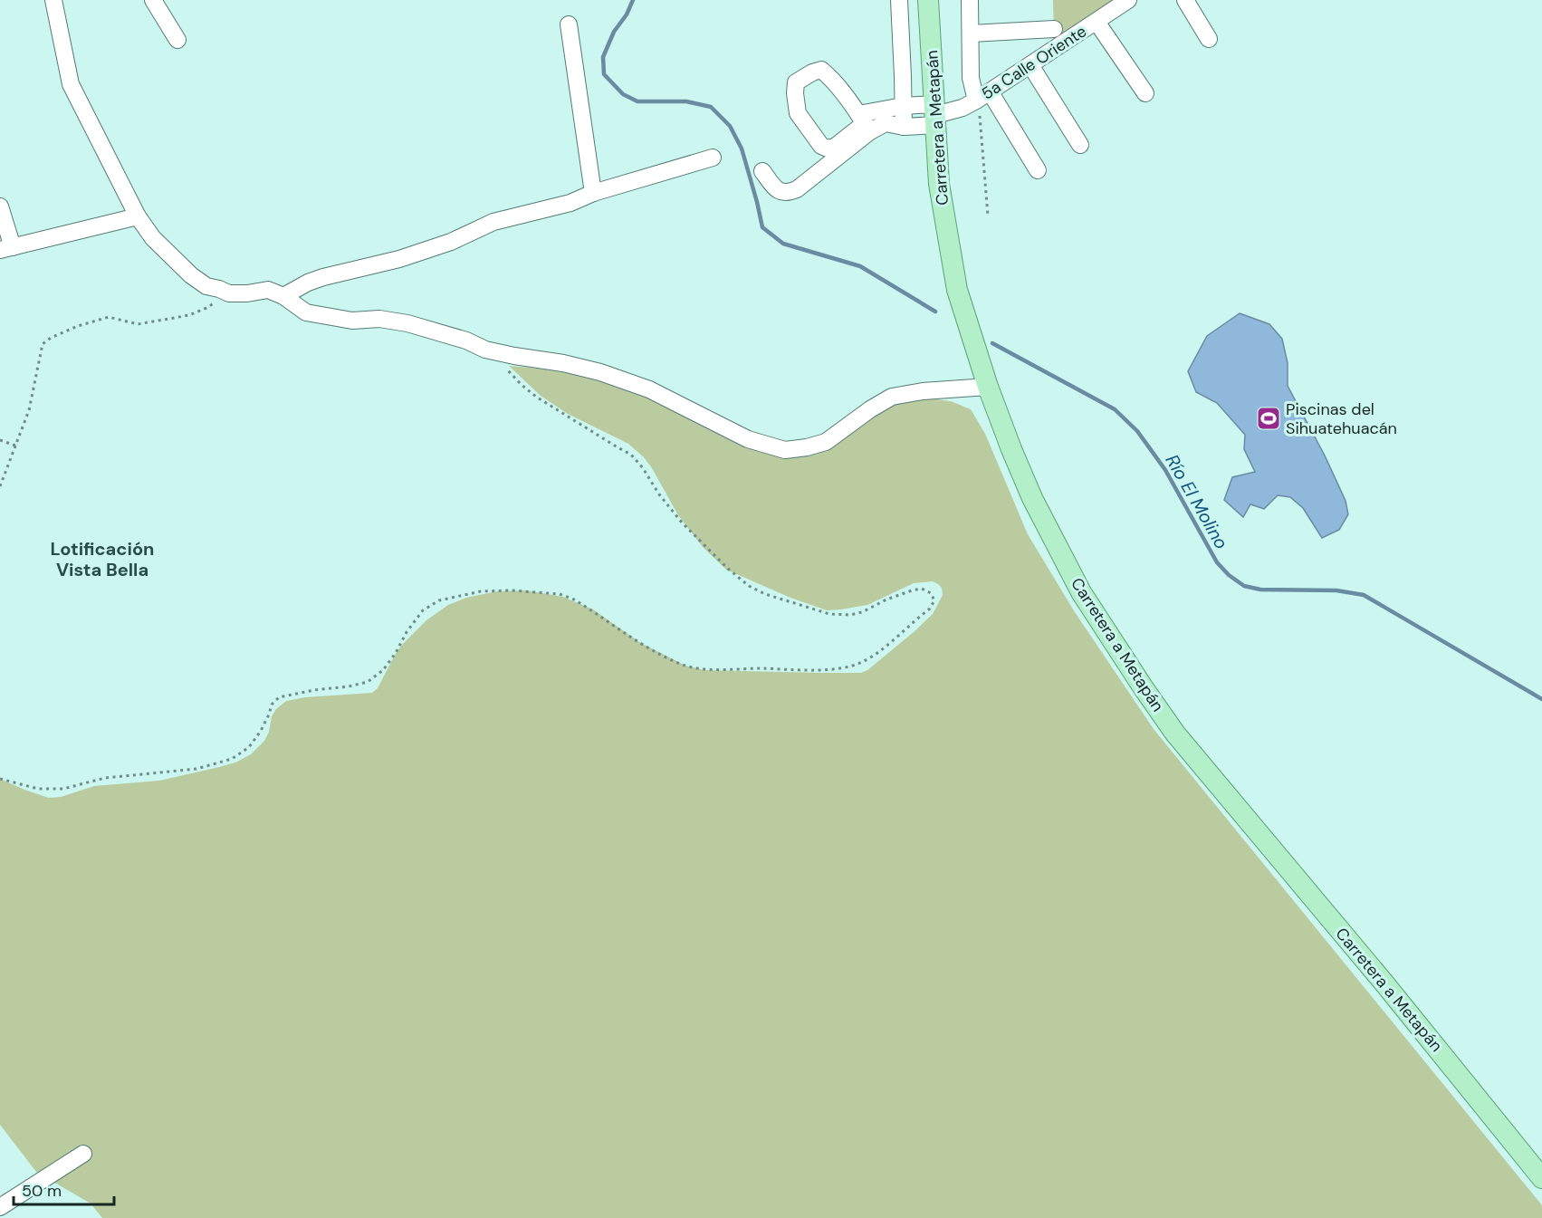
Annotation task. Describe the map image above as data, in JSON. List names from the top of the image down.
{
  "streets": {
    "main road": ["Carretera a Metapán"],
    "street": ["5a Calle Oriente"]
  },
  "crossings": [
    ["5a Calle Oriente", "Carretera a Metapán"]
  ],
  "districts": ["Lotificación Vista Bella"],
  "water": ["Río El Molino"],
  "places": {
    "sports": ["Piscinas del Sihuatehuacán"]
  },
  "scale_bar": "50 m"
}
